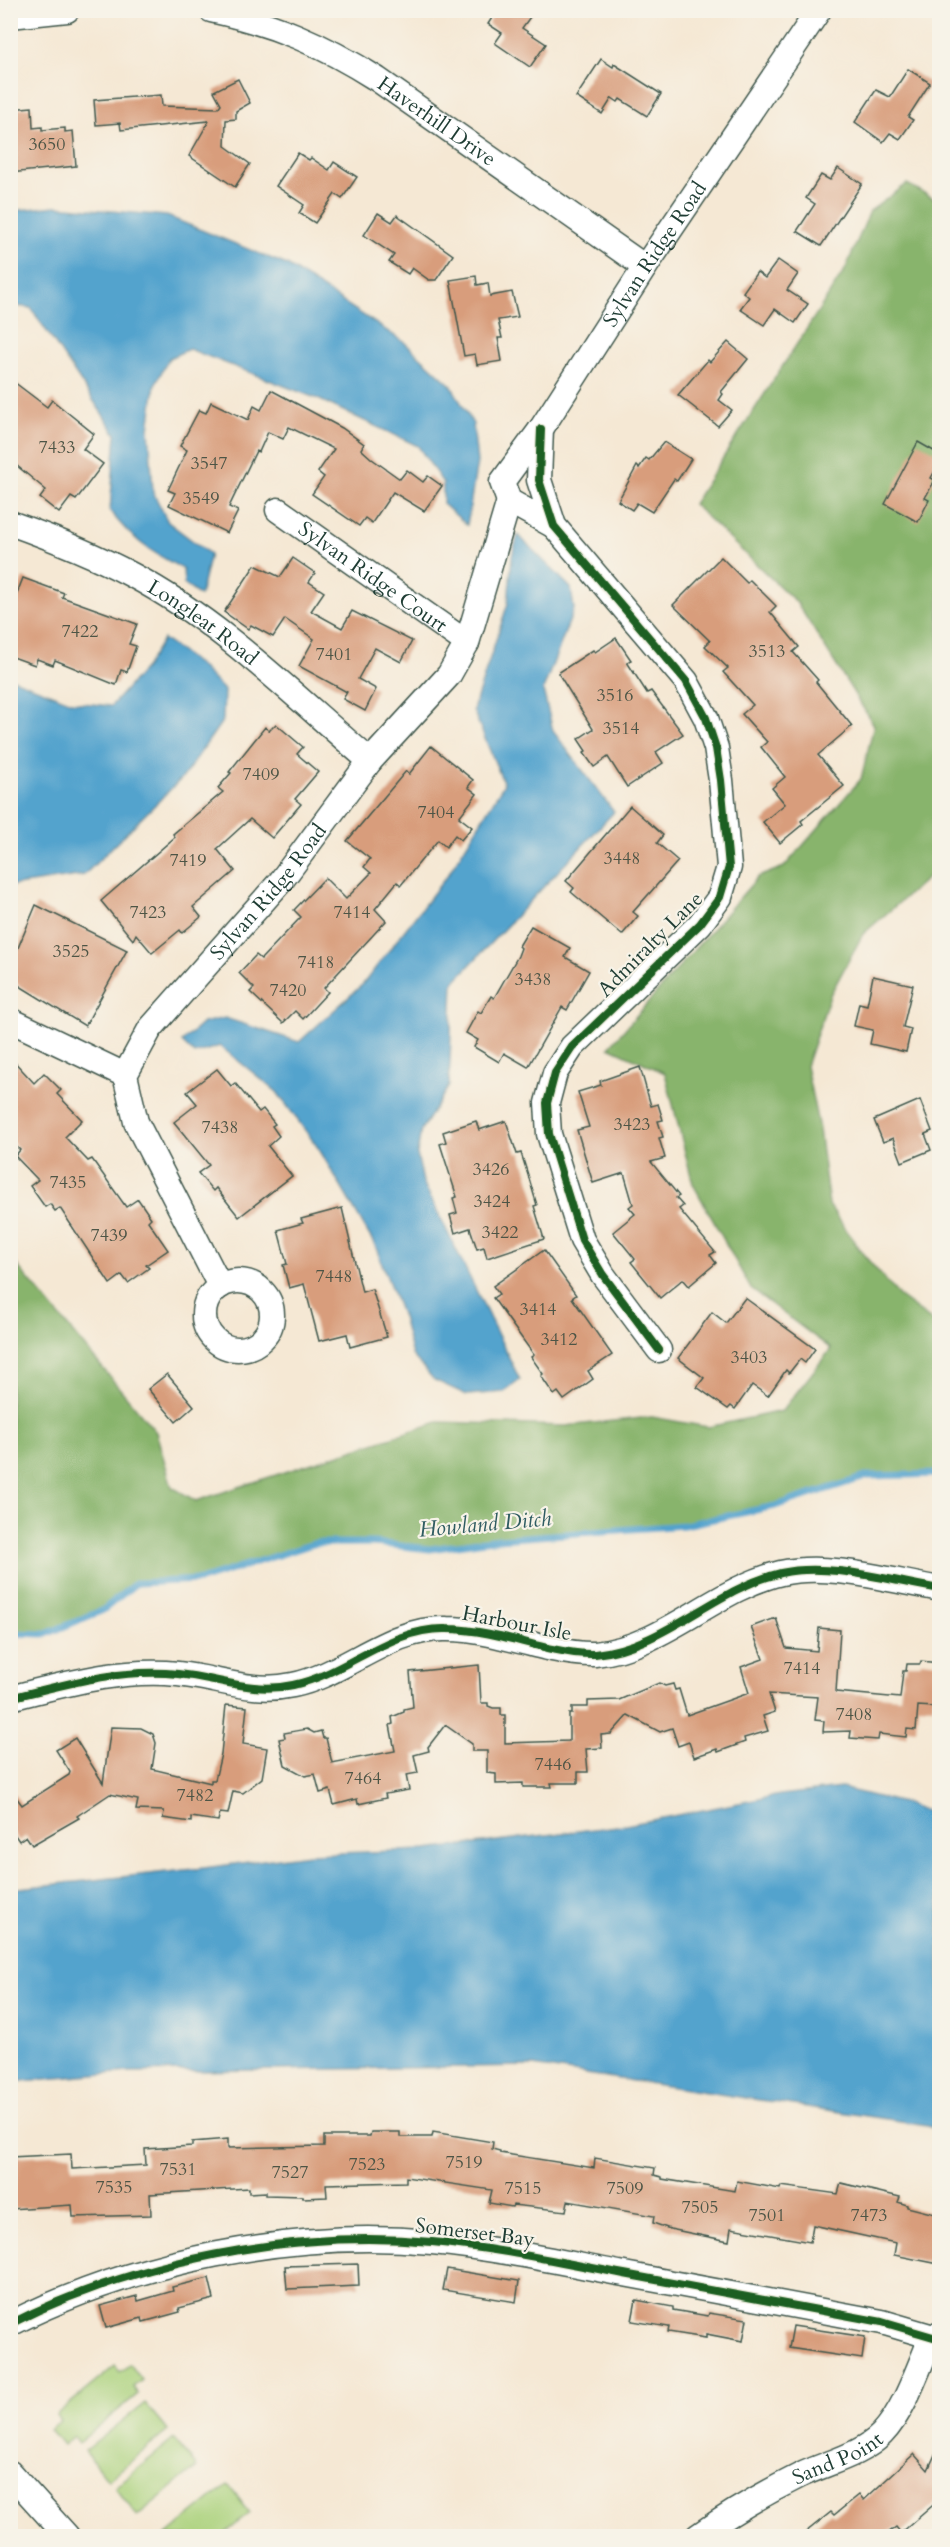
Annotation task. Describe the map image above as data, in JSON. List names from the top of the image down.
{
  "streets": {
    "street": [
      "Haverhill Drive",
      "Sylvan Ridge Road",
      "Sylvan Ridge Court",
      "Longleat Road",
      "Admiralty Lane",
      "Harbour Isle",
      "Somerset Bay",
      "Sand Point"
    ]
  },
  "crossings": [
    ["Haverhill Drive", "Sylvan Ridge Road"],
    ["Sylvan Ridge Road", "Sylvan Ridge Court"],
    ["Sylvan Ridge Road", "Longleat Road"],
    ["Sylvan Ridge Road", "Admiralty Lane"],
    ["Somerset Bay", "Sand Point"]
  ],
  "water": ["Howland Ditch"],
  "house_numbers": [
    "3650",
    "7433",
    "3547",
    "3549",
    "7422",
    "3513",
    "7401",
    "3516",
    "3514",
    "7409",
    "7404",
    "3448",
    "7419",
    "7423",
    "7414",
    "3525",
    "7418",
    "3438",
    "7420",
    "3423",
    "7438",
    "3426",
    "7435",
    "3424",
    "3422",
    "7439",
    "7448",
    "3414",
    "3412",
    "3403",
    "7414",
    "7408",
    "7446",
    "7464",
    "7482",
    "7519",
    "7523",
    "7531",
    "7527",
    "7535",
    "7515",
    "7509",
    "7505",
    "7501",
    "7473"
  ]
}
